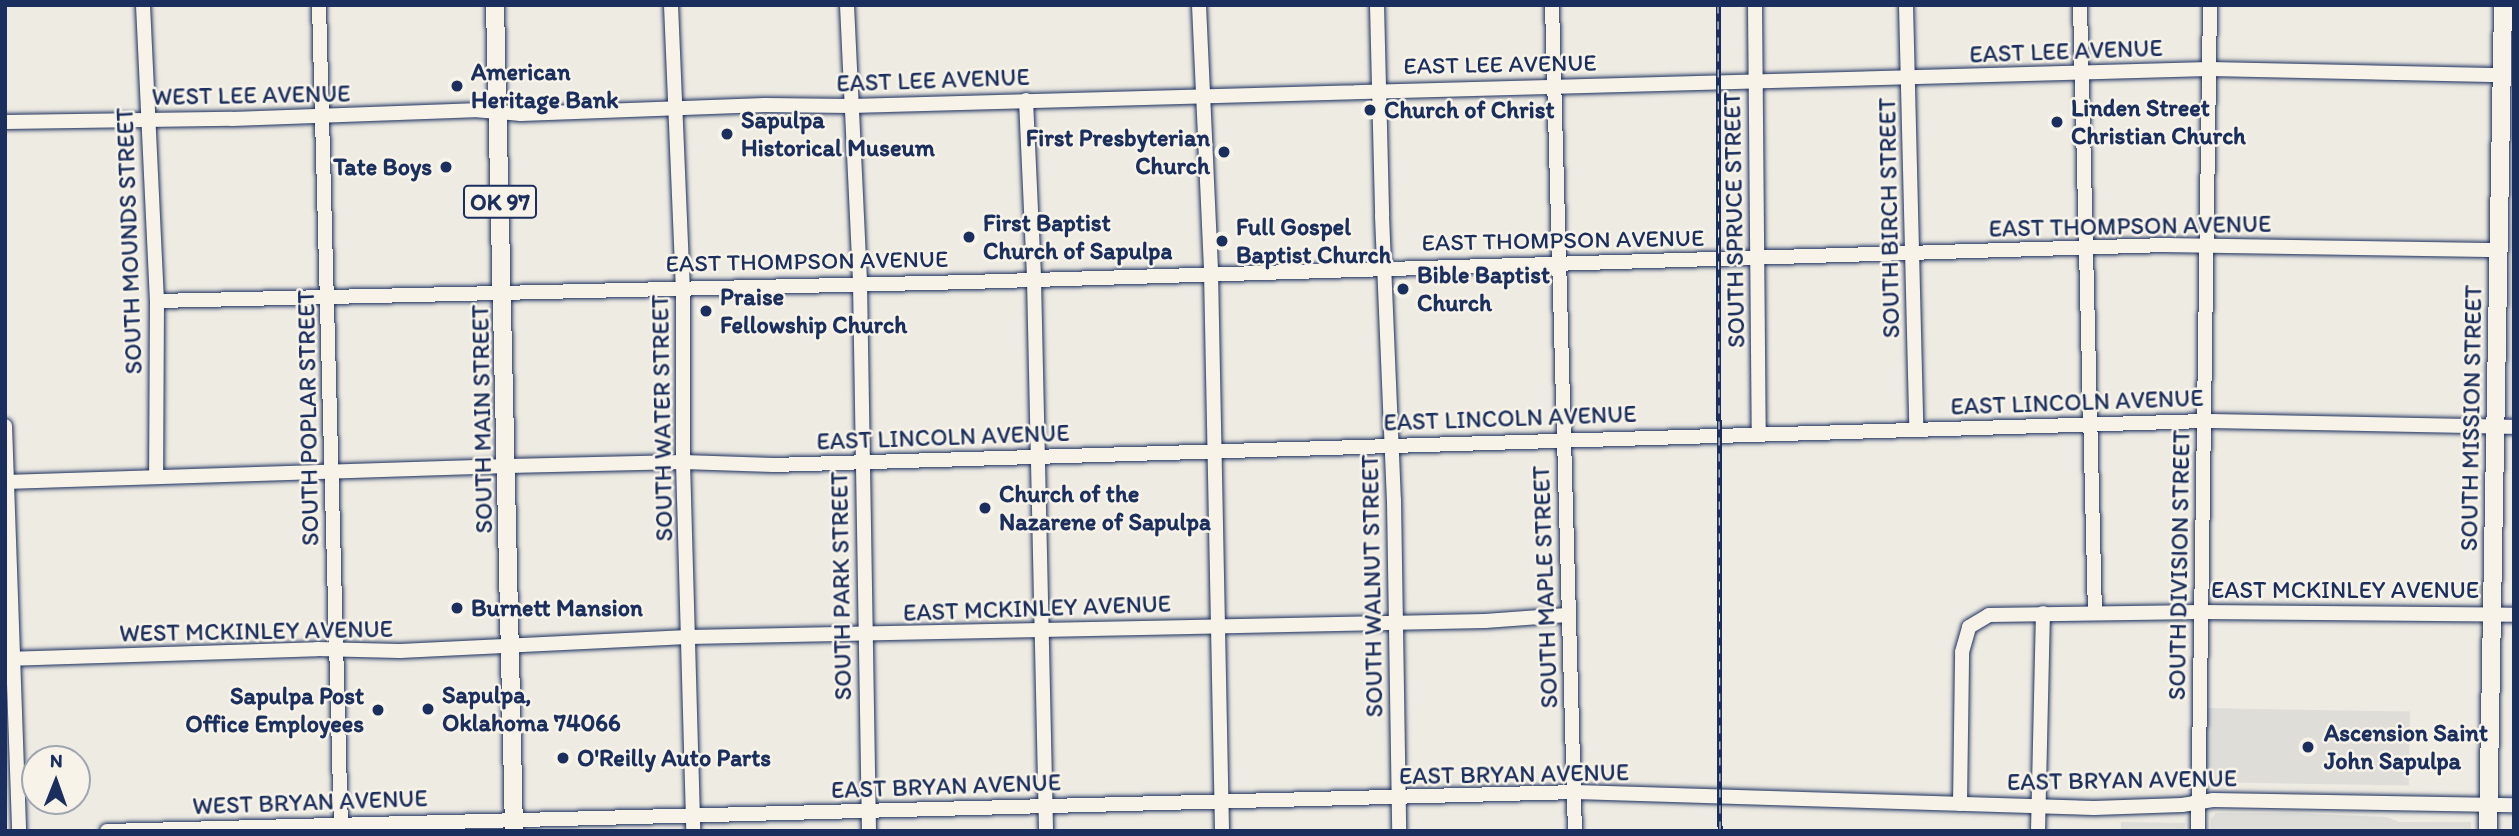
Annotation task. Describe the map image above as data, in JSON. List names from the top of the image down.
{
  "streets": {
    "main road": ["OK 97", "SOUTH MISSION STREET", "SOUTH MAIN STREET"],
    "street": [
      "EAST LEE AVENUE",
      "WEST LEE AVENUE",
      "SOUTH BIRCH STREET",
      "SOUTH SPRUCE STREET",
      "EAST THOMPSON AVENUE",
      "SOUTH MOUNDS STREET",
      "EAST LINCOLN AVENUE",
      "SOUTH POPLAR STREET",
      "SOUTH WATER STREET",
      "SOUTH DIVISION STREET",
      "SOUTH PARK STREET",
      "SOUTH WALNUT STREET",
      "SOUTH MAPLE STREET",
      "EAST MCKINLEY AVENUE",
      "WEST MCKINLEY AVENUE",
      "EAST BRYAN AVENUE",
      "WEST BRYAN AVENUE"
    ]
  },
  "crossings": [
    ["EAST LEE AVENUE", "WEST LEE AVENUE"],
    ["EAST LEE AVENUE", "SOUTH BIRCH STREET"],
    ["EAST LEE AVENUE", "SOUTH SPRUCE STREET"],
    ["EAST LEE AVENUE", "SOUTH WATER STREET"],
    ["EAST LEE AVENUE", "SOUTH MISSION STREET"],
    ["EAST LEE AVENUE", "SOUTH MAIN STREET"],
    ["EAST LEE AVENUE", "SOUTH DIVISION STREET"],
    ["EAST LEE AVENUE", "SOUTH PARK STREET"],
    ["EAST LEE AVENUE", "SOUTH WALNUT STREET"],
    ["EAST LEE AVENUE", "SOUTH MAPLE STREET"],
    ["WEST LEE AVENUE", "SOUTH MOUNDS STREET"],
    ["WEST LEE AVENUE", "SOUTH POPLAR STREET"],
    ["WEST LEE AVENUE", "SOUTH MAIN STREET"],
    ["SOUTH BIRCH STREET", "EAST THOMPSON AVENUE"],
    ["SOUTH BIRCH STREET", "EAST LINCOLN AVENUE"],
    ["SOUTH SPRUCE STREET", "EAST THOMPSON AVENUE"],
    ["SOUTH SPRUCE STREET", "EAST LINCOLN AVENUE"],
    ["EAST THOMPSON AVENUE", "SOUTH MOUNDS STREET"],
    ["EAST THOMPSON AVENUE", "SOUTH POPLAR STREET"],
    ["EAST THOMPSON AVENUE", "SOUTH WATER STREET"],
    ["EAST THOMPSON AVENUE", "SOUTH MISSION STREET"],
    ["EAST THOMPSON AVENUE", "SOUTH MAIN STREET"],
    ["EAST THOMPSON AVENUE", "SOUTH DIVISION STREET"],
    ["EAST THOMPSON AVENUE", "SOUTH PARK STREET"],
    ["EAST THOMPSON AVENUE", "SOUTH WALNUT STREET"],
    ["EAST THOMPSON AVENUE", "SOUTH MAPLE STREET"],
    ["SOUTH MOUNDS STREET", "EAST LINCOLN AVENUE"],
    ["EAST LINCOLN AVENUE", "SOUTH POPLAR STREET"],
    ["EAST LINCOLN AVENUE", "SOUTH WATER STREET"],
    ["EAST LINCOLN AVENUE", "SOUTH MISSION STREET"],
    ["EAST LINCOLN AVENUE", "SOUTH MAIN STREET"],
    ["EAST LINCOLN AVENUE", "SOUTH DIVISION STREET"],
    ["EAST LINCOLN AVENUE", "SOUTH PARK STREET"],
    ["EAST LINCOLN AVENUE", "SOUTH WALNUT STREET"],
    ["EAST LINCOLN AVENUE", "SOUTH MAPLE STREET"],
    ["SOUTH POPLAR STREET", "WEST MCKINLEY AVENUE"],
    ["SOUTH POPLAR STREET", "WEST BRYAN AVENUE"],
    ["SOUTH WATER STREET", "EAST MCKINLEY AVENUE"],
    ["SOUTH WATER STREET", "EAST BRYAN AVENUE"],
    ["SOUTH MISSION STREET", "EAST MCKINLEY AVENUE"],
    ["SOUTH MISSION STREET", "EAST BRYAN AVENUE"],
    ["SOUTH MAIN STREET", "EAST MCKINLEY AVENUE"],
    ["SOUTH MAIN STREET", "WEST MCKINLEY AVENUE"],
    ["SOUTH MAIN STREET", "EAST BRYAN AVENUE"],
    ["SOUTH MAIN STREET", "WEST BRYAN AVENUE"],
    ["SOUTH DIVISION STREET", "EAST MCKINLEY AVENUE"],
    ["SOUTH DIVISION STREET", "EAST BRYAN AVENUE"],
    ["SOUTH PARK STREET", "EAST MCKINLEY AVENUE"],
    ["SOUTH PARK STREET", "EAST BRYAN AVENUE"],
    ["SOUTH WALNUT STREET", "EAST MCKINLEY AVENUE"],
    ["SOUTH WALNUT STREET", "EAST BRYAN AVENUE"],
    ["SOUTH MAPLE STREET", "EAST MCKINLEY AVENUE"],
    ["SOUTH MAPLE STREET", "EAST BRYAN AVENUE"],
    ["EAST MCKINLEY AVENUE", "WEST MCKINLEY AVENUE"],
    ["EAST MCKINLEY AVENUE", "EAST BRYAN AVENUE"],
    ["EAST BRYAN AVENUE", "WEST BRYAN AVENUE"]
  ],
  "places": [
    "American Heritage Bank",
    "Church of Christ",
    "Linden Street Christian Church",
    "Sapulpa Historical Museum",
    "First Presbyterian Church",
    "Tate Boys",
    "First Baptist Church of Sapulpa",
    "Full Gospel Baptist Church",
    "Bible Baptist Church",
    "Praise Fellowship Church",
    "Church of the Nazarene of Sapulpa",
    "Burnett Mansion",
    "Sapulpa, Oklahoma 74066",
    "Sapulpa Post Office Employees",
    "Ascension Saint John Sapulpa",
    "O'Reilly Auto Parts"
  ],
  "north": "top"
}
